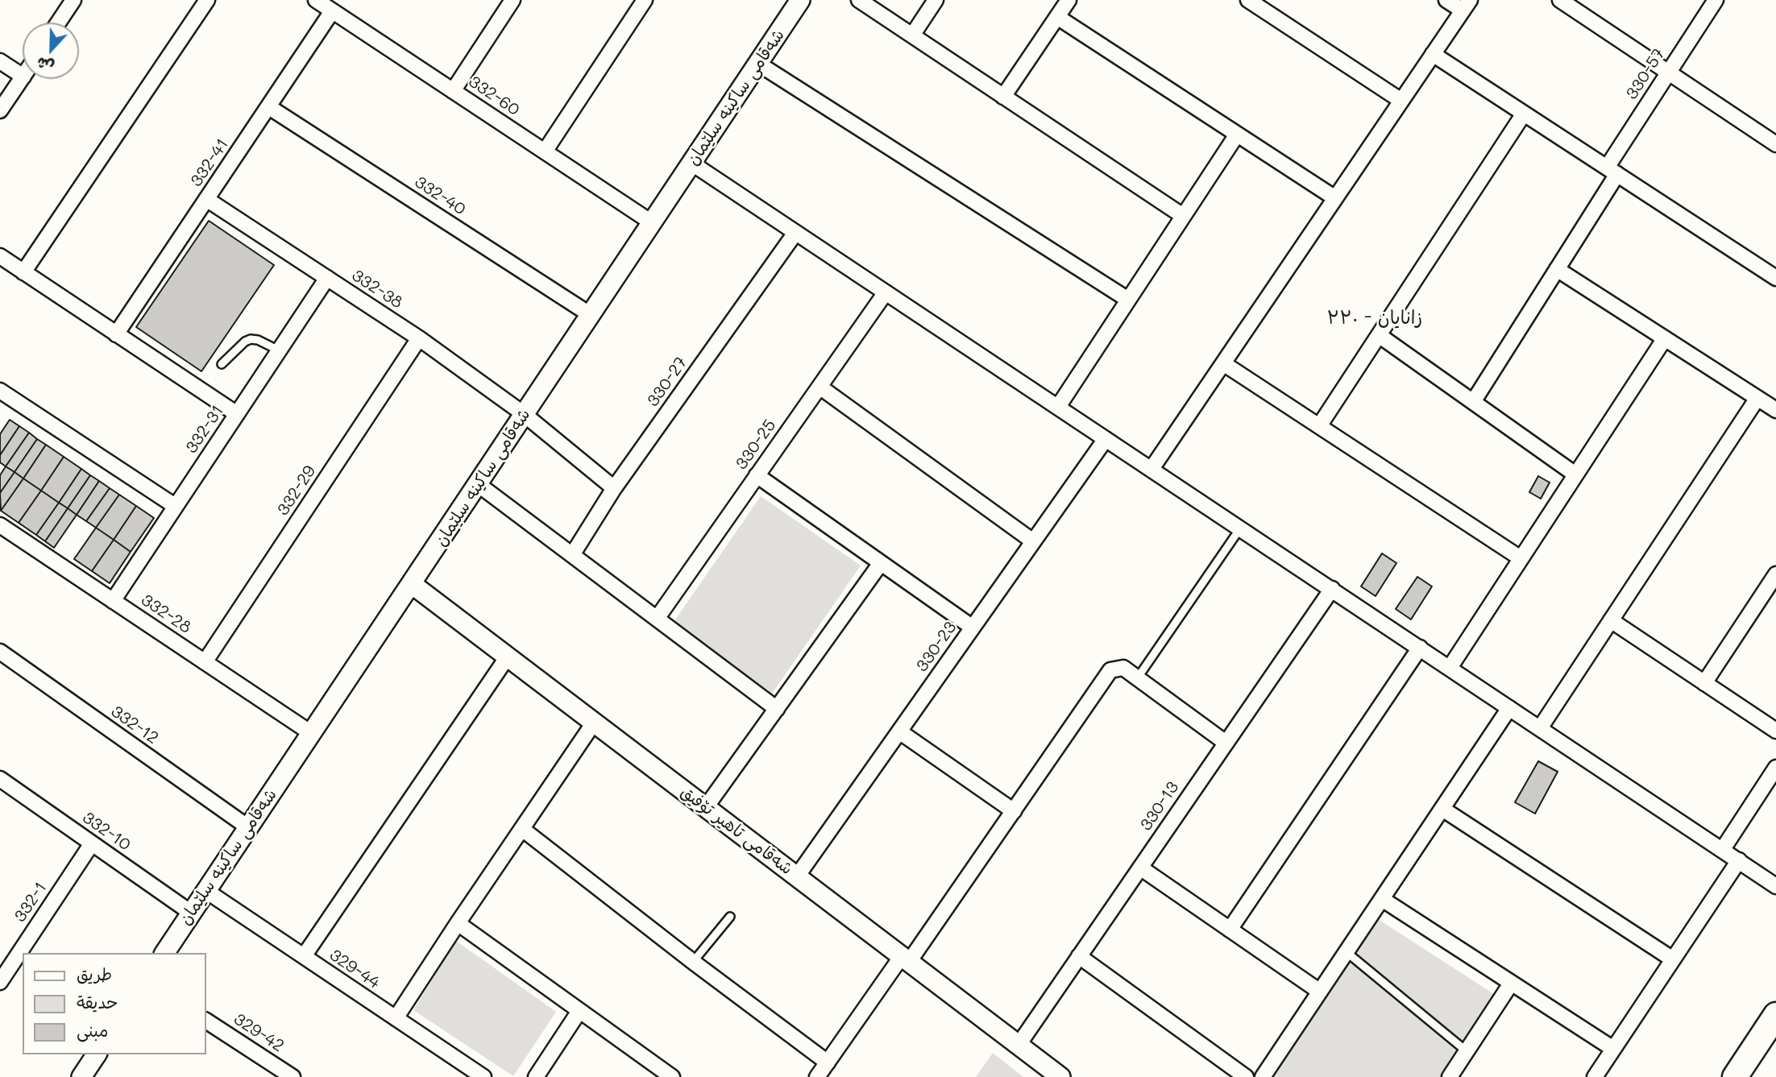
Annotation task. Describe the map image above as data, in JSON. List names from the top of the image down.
{
  "streets": {
    "street": [
      "330-57",
      "332-60",
      "شەقامی ساکینە سلێمان",
      "332-41",
      "332-40",
      "332-38",
      "330-27",
      "332-31",
      "330-25",
      "332-29",
      "332-28",
      "330-23",
      "332-12",
      "330-13",
      "شەقامی تاهیر تۆفیق",
      "332-10",
      "332-1",
      "329-44",
      "329-42"
    ]
  },
  "crossings": [
    ["332-60", "شەقامی ساکینە سلێمان"],
    ["332-60", "332-41"],
    ["شەقامی ساکینە سلێمان", "332-40"],
    ["شەقامی ساکینە سلێمان", "332-38"],
    ["شەقامی ساکینە سلێمان", "332-28"],
    ["شەقامی ساکینە سلێمان", "332-12"],
    ["شەقامی ساکینە سلێمان", "شەقامی تاهیر تۆفیق"],
    ["شەقامی ساکینە سلێمان", "332-10"],
    ["شەقامی ساکینە سلێمان", "329-44"],
    ["332-41", "332-40"],
    ["332-41", "332-38"],
    ["332-38", "330-27"],
    ["332-38", "332-31"],
    ["332-38", "332-29"],
    ["332-31", "332-28"],
    ["332-29", "332-28"],
    ["330-23", "شەقامی تاهیر تۆفیق"],
    ["330-13", "شەقامی تاهیر تۆفیق"],
    ["332-10", "332-1"]
  ],
  "districts": ["زانایان - ٣٣٠"],
  "legend": ["طريق", "حديقة", "مبنى"],
  "north": "bottom"
}
